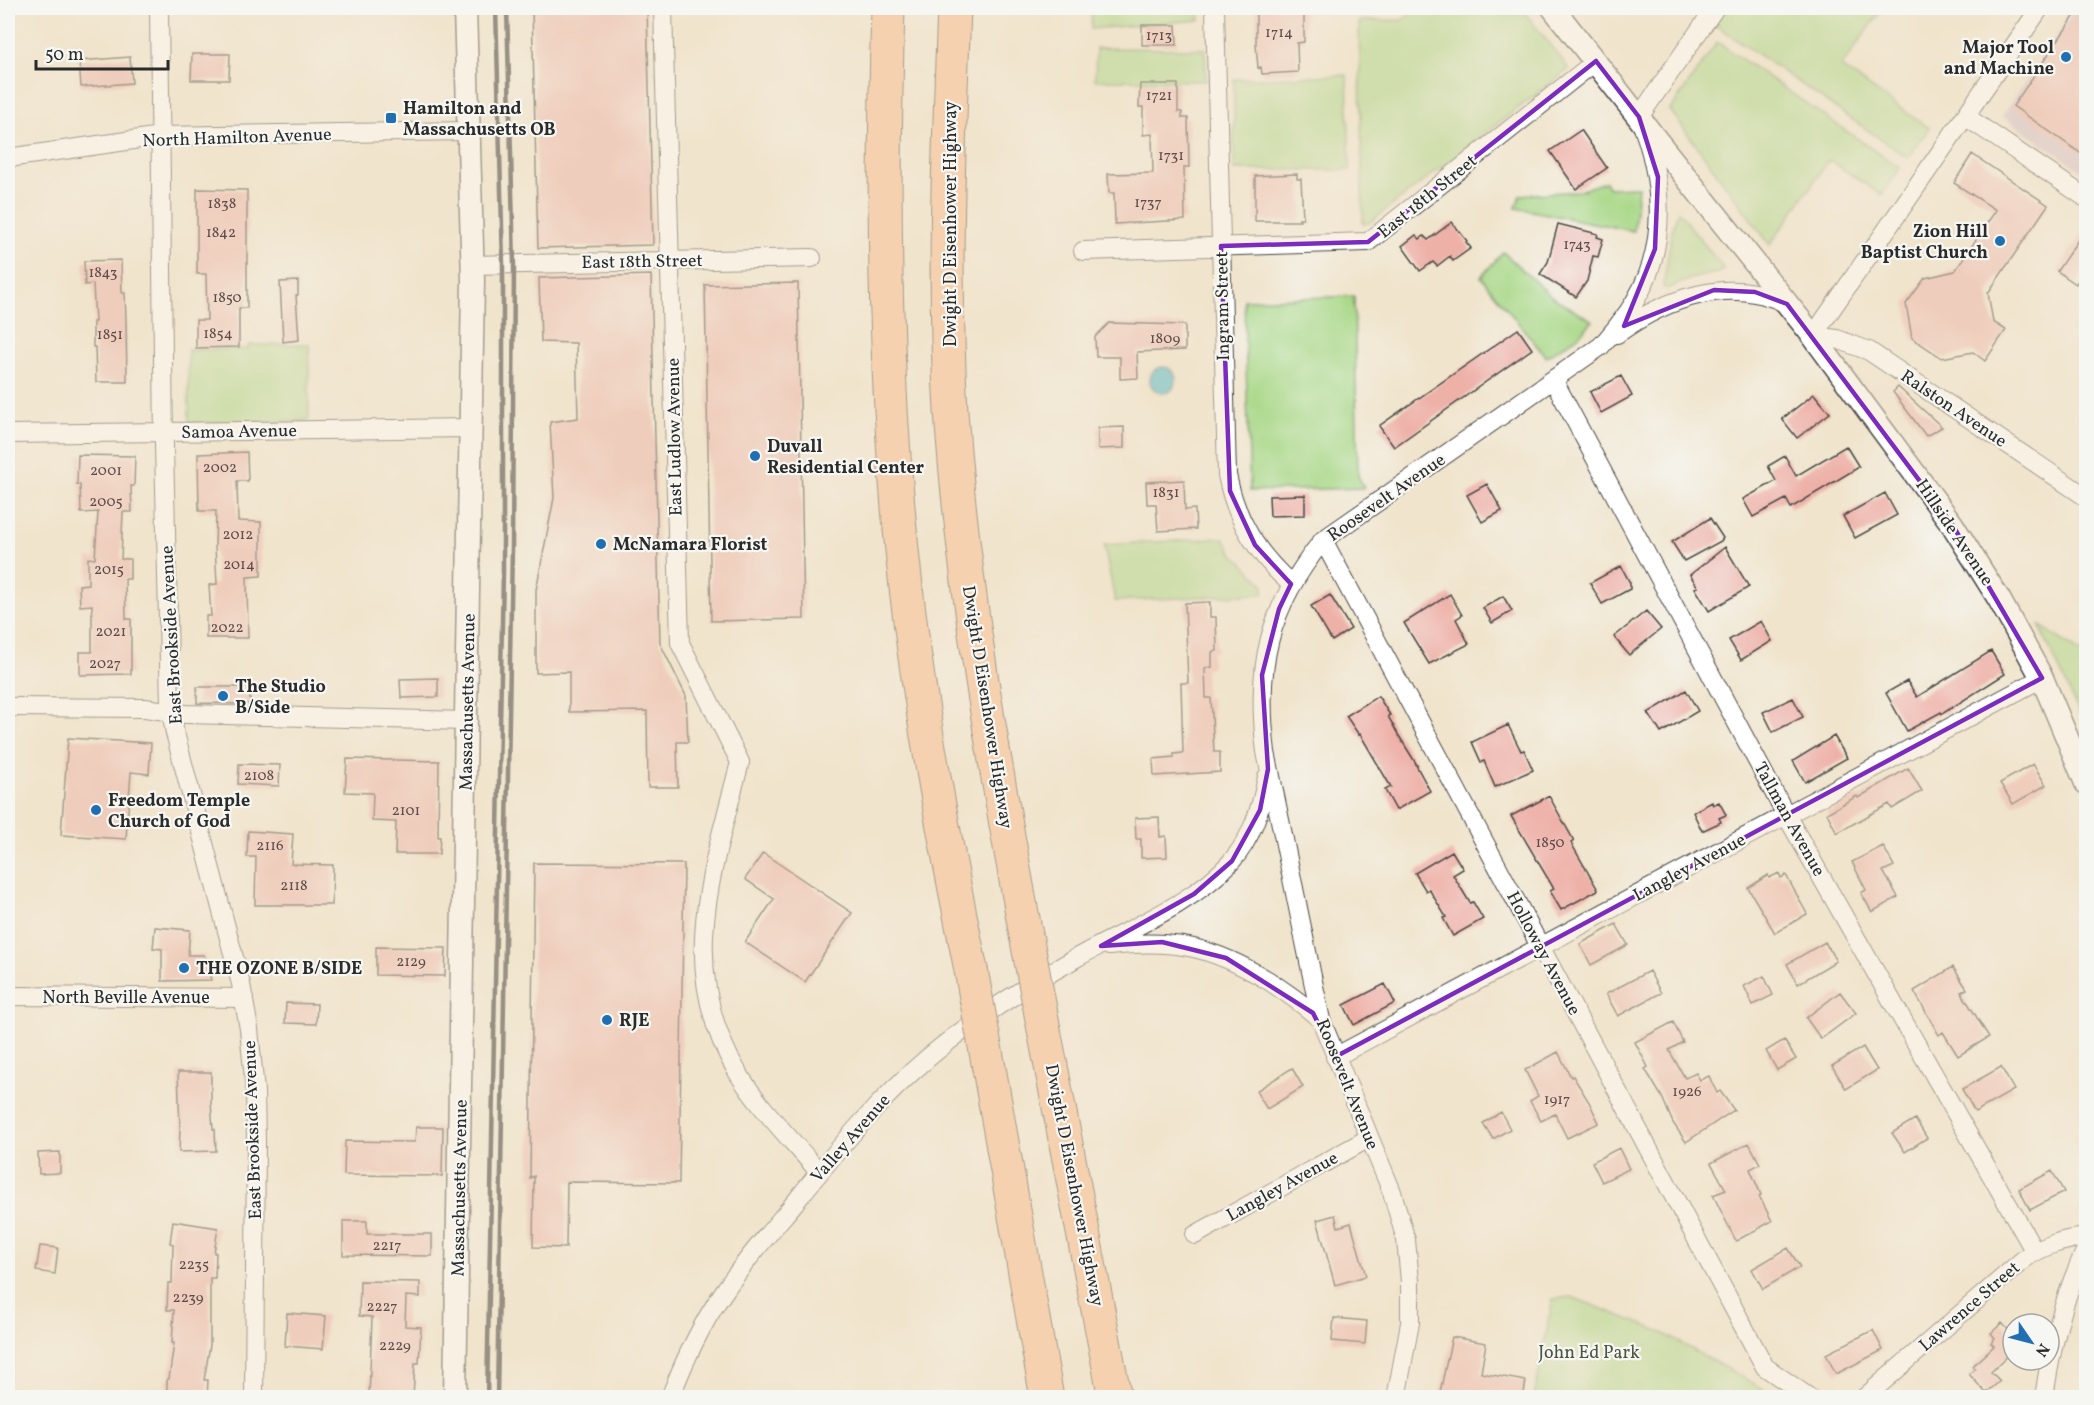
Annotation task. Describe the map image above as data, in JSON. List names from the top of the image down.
{
  "streets": {
    "highway": ["Dwight D Eisenhower Highway"],
    "street": [
      "North Hamilton Avenue",
      "East 18th Street",
      "Ingram Street",
      "Ralston Avenue",
      "Samoa Avenue",
      "East Ludlow Avenue",
      "Roosevelt Avenue",
      "Hillside Avenue",
      "East Brookside Avenue",
      "Massachusetts Avenue",
      "Tallman Avenue",
      "Langley Avenue",
      "Holloway Avenue",
      "North Beville Avenue",
      "Valley Avenue",
      "Lawrence Street"
    ]
  },
  "crossings": [
    ["North Hamilton Avenue", "East Brookside Avenue"],
    ["North Hamilton Avenue", "Massachusetts Avenue"],
    ["East 18th Street", "Ingram Street"],
    ["East 18th Street", "East Ludlow Avenue"],
    ["East 18th Street", "Roosevelt Avenue"],
    ["East 18th Street", "Massachusetts Avenue"],
    ["Ingram Street", "Roosevelt Avenue"],
    ["Ralston Avenue", "Hillside Avenue"],
    ["Samoa Avenue", "East Brookside Avenue"],
    ["Samoa Avenue", "Massachusetts Avenue"],
    ["East Ludlow Avenue", "Valley Avenue"],
    ["Roosevelt Avenue", "Hillside Avenue"],
    ["Roosevelt Avenue", "Tallman Avenue"],
    ["Roosevelt Avenue", "Langley Avenue"],
    ["Roosevelt Avenue", "Holloway Avenue"],
    ["Roosevelt Avenue", "Valley Avenue"],
    ["Hillside Avenue", "Langley Avenue"],
    ["East Brookside Avenue", "North Beville Avenue"],
    ["Tallman Avenue", "Langley Avenue"],
    ["Tallman Avenue", "Lawrence Street"],
    ["Langley Avenue", "Holloway Avenue"]
  ],
  "parks": ["John Ed Park"],
  "places": {
    "other": [
      "Major Tool and Machine",
      "Zion Hill Baptist Church",
      "Duvall Residential Center",
      "McNamara Florist",
      "The Studio B/Side",
      "Freedom Temple Church of God",
      "THE OZONE B/SIDE",
      "RJE"
    ],
    "transit": ["Hamilton and Massachusetts OB"]
  },
  "house_numbers": [
    "1714",
    "1713",
    "1721",
    "1731",
    "1737",
    "1838",
    "1842",
    "1743",
    "1843",
    "1850",
    "1854",
    "1851",
    "1809",
    "2002",
    "2001",
    "1831",
    "2005",
    "2012",
    "2014",
    "2015",
    "2022",
    "2021",
    "2027",
    "2108",
    "2101",
    "1850",
    "2116",
    "2118",
    "2129",
    "1926",
    "1917",
    "2217",
    "2235",
    "2239",
    "2227",
    "2229"
  ],
  "scale_bar": "50 m",
  "north": "bottom right"
}
